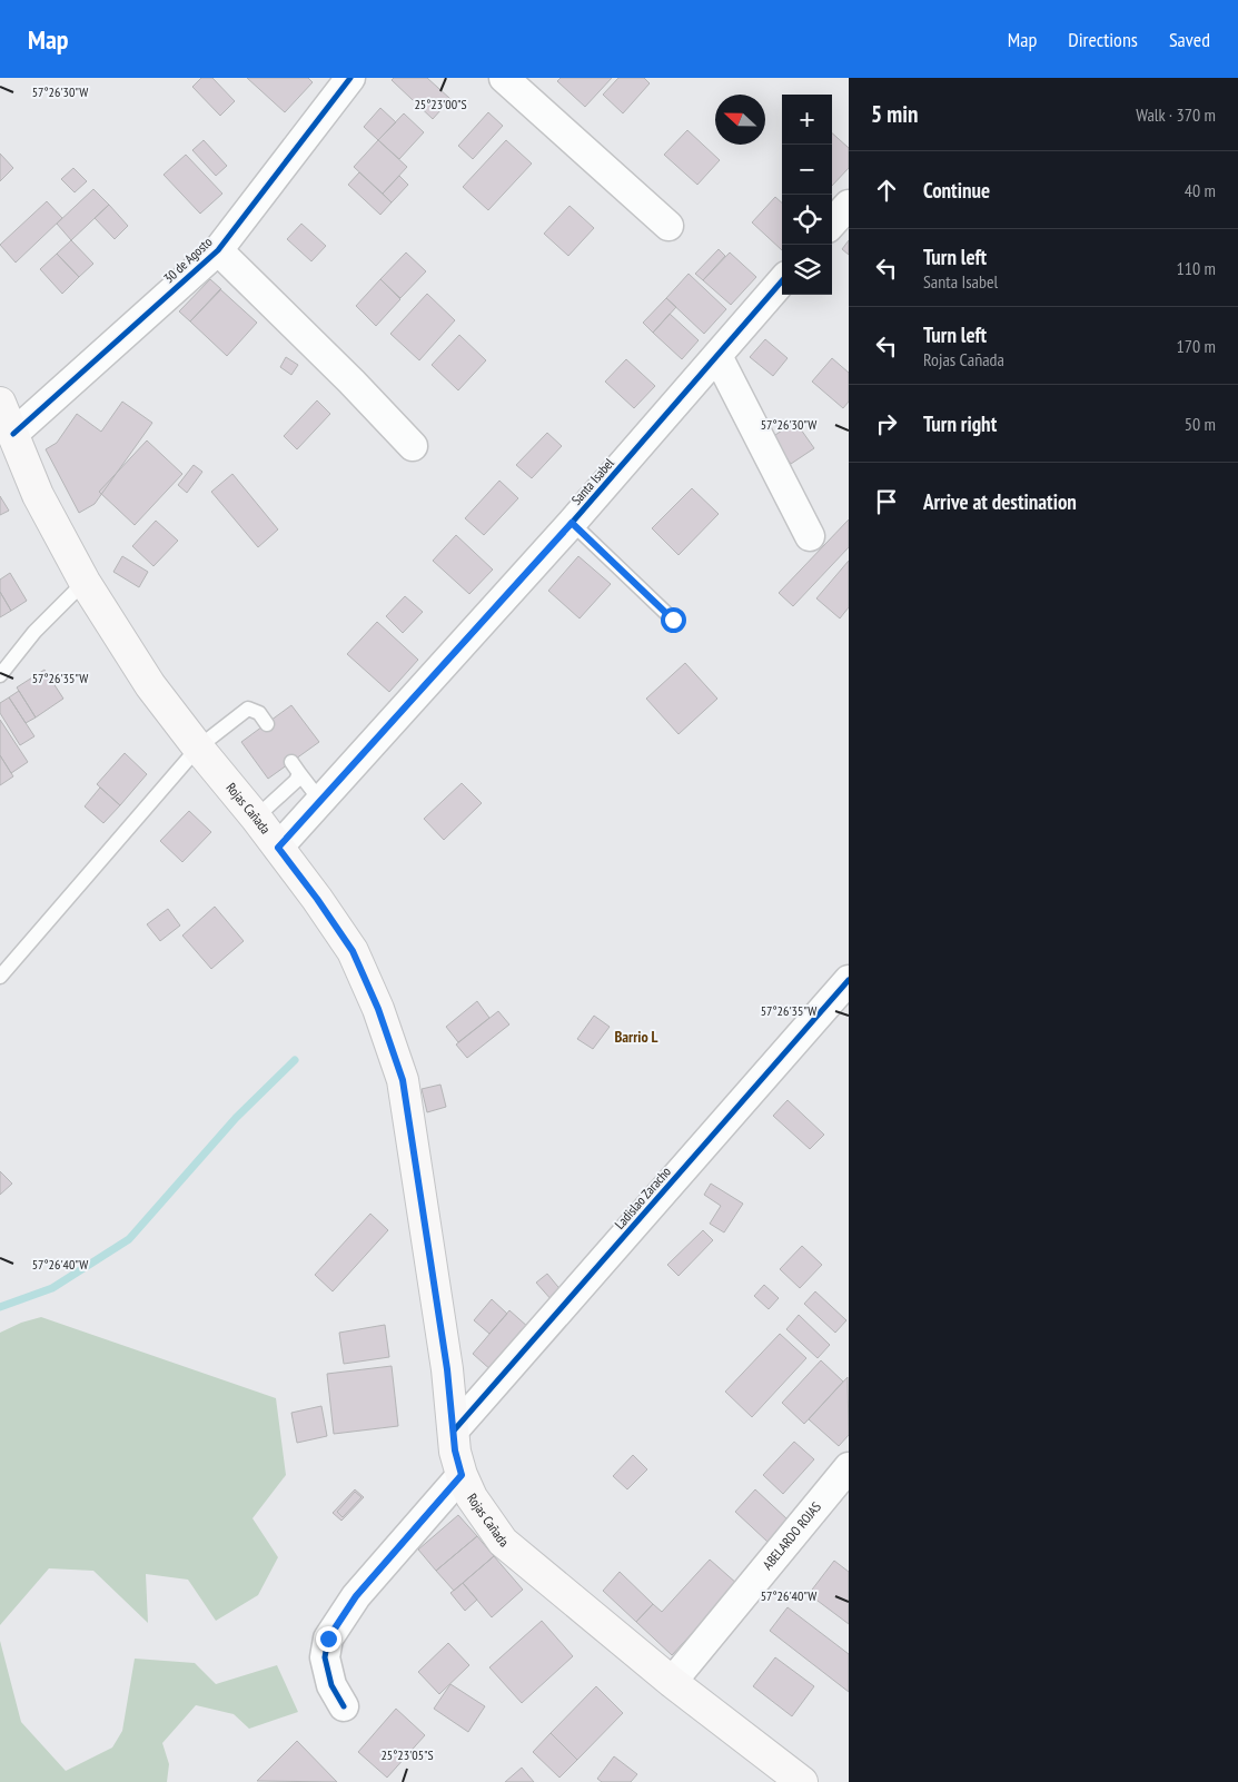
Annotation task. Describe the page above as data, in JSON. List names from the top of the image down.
{
  "streets": {
    "main road": ["Rojas Cañada"],
    "street": [
      "30 de Agosto",
      "Santa Isabel",
      "Ladislao Zaracho",
      "ABELARDO ROJAS"
    ]
  },
  "crossings": [
    ["30 de Agosto", "Rojas Cañada"],
    ["Santa Isabel", "Rojas Cañada"],
    ["Rojas Cañada", "Ladislao Zaracho"],
    ["Rojas Cañada", "ABELARDO ROJAS"]
  ],
  "districts": ["Barrio L"],
  "north": "left",
  "page": {
    "header": "Map",
    "nav": ["Map", "Directions", "Saved"],
    "heading": ["5 min", "Walk · 370 m"],
    "map_buttons": ["+", "−"],
    "list": [
      ["Continue", "40 m"],
      ["Turn left", "Santa Isabel", "110 m"],
      ["Turn left", "Rojas Cañada", "170 m"],
      ["Turn right", "50 m"],
      "Arrive at destination"
    ]
  },
  "coordinates": [
    "57°26'30\"W",
    "25°23'00\"S",
    "57°26'35\"W",
    "57°26'40\"W",
    "25°23'05\"S"
  ]
}
